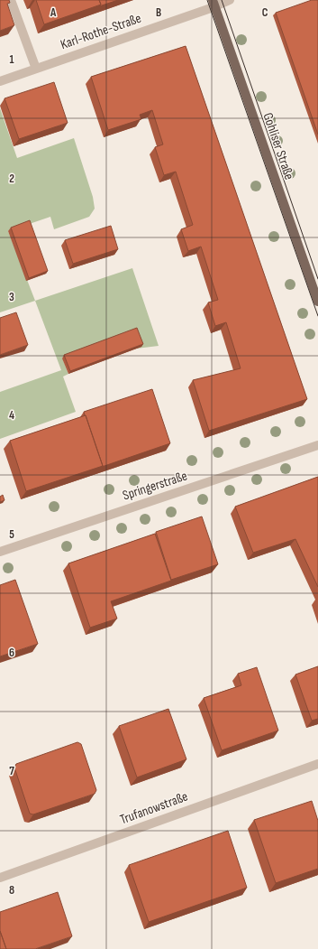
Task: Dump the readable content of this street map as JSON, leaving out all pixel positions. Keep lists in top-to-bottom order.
{
  "streets": {
    "main road": ["Gohliser Straße"],
    "street": ["Karl-Rothe-Straße", "Springerstraße", "Trufanowstraße"]
  },
  "crossings": [
    ["Karl-Rothe-Straße", "Gohliser Straße"]
  ],
  "grid": {
    "columns": ["A", "B", "C"],
    "rows": [
      "1",
      "2",
      "3",
      "4",
      "5",
      "6",
      "7",
      "8"
    ]
  }
}
